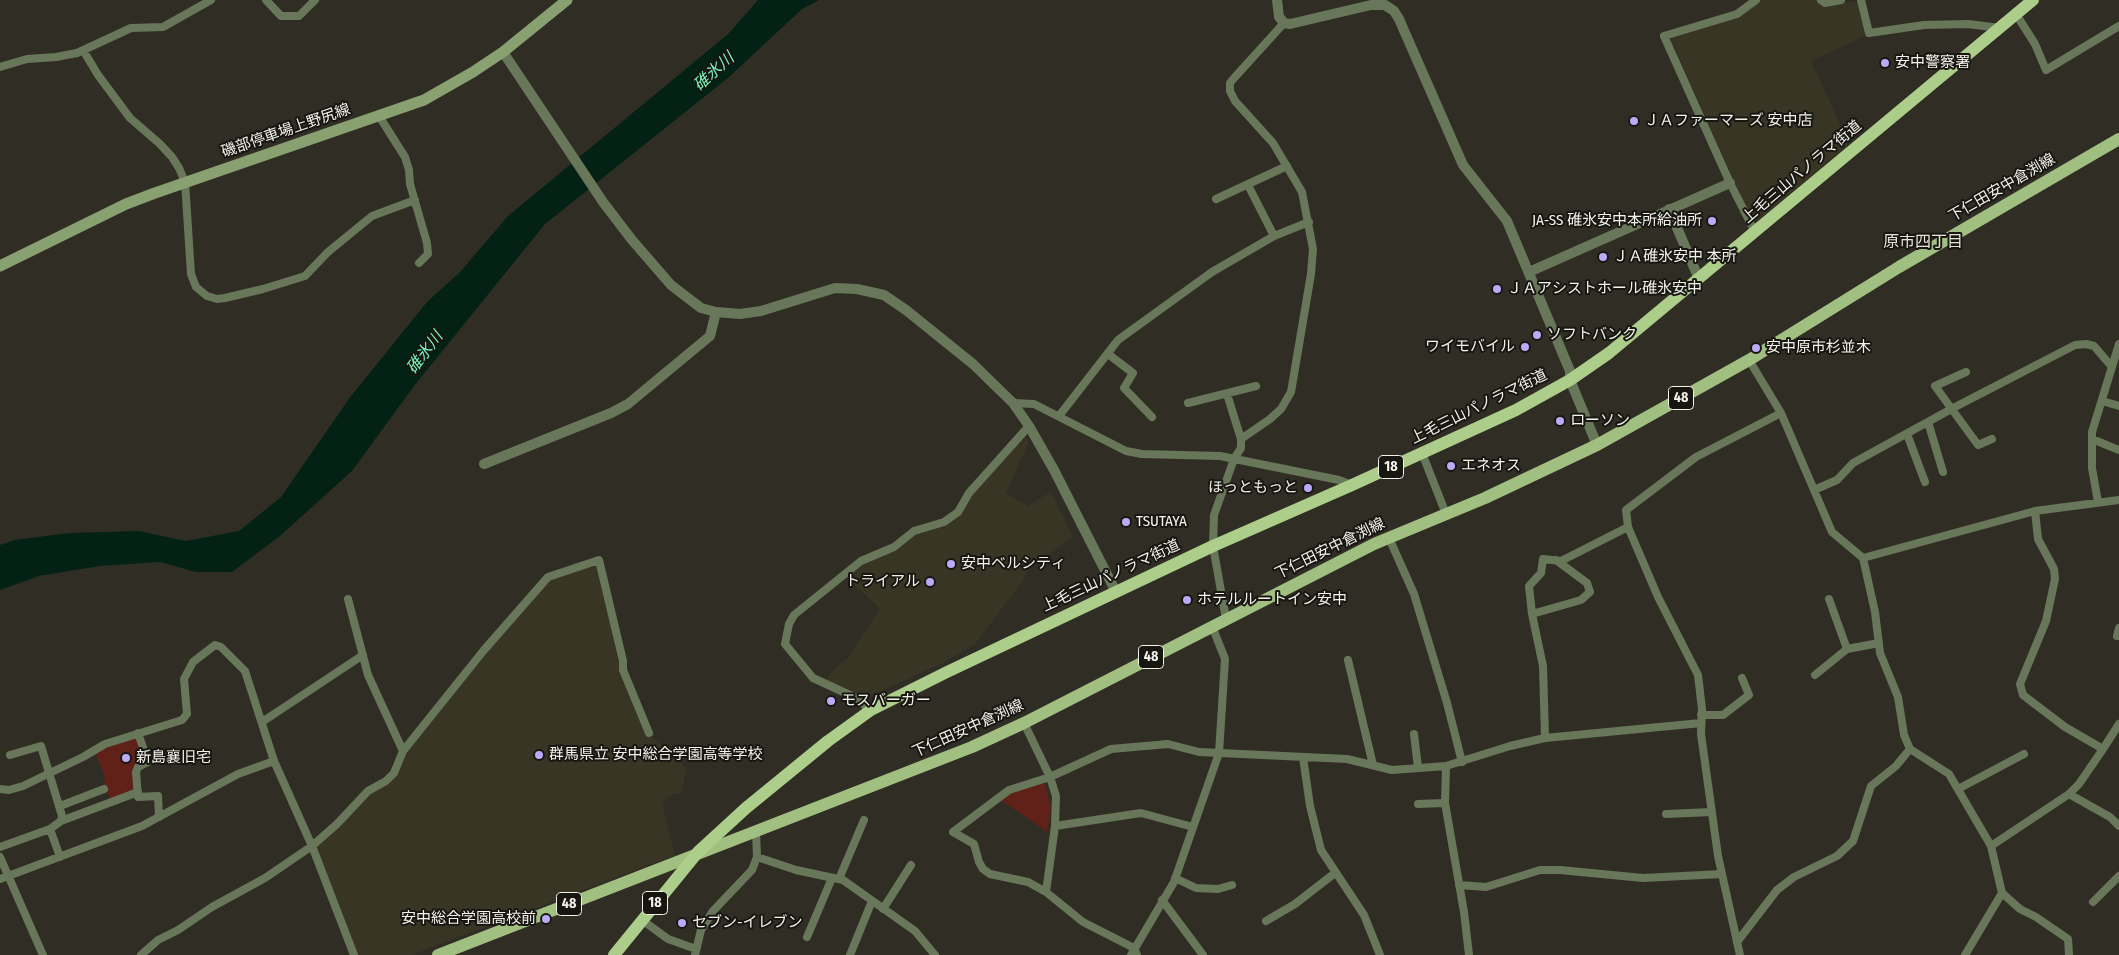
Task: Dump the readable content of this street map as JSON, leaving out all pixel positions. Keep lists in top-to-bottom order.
{
  "streets": {
    "highway": ["上毛三山パノラマ街道", "18"],
    "main road": ["磯部停車場上野尻線", "下仁田安中倉渕線", "48"]
  },
  "crossings": [
    ["上毛三山パノラマ街道", "下仁田安中倉渕線"],
    ["上毛三山パノラマ街道", "18"],
    ["下仁田安中倉渕線", "18"]
  ],
  "districts": ["原市四丁目"],
  "water": ["碓氷川"],
  "places": [
    "安中警察署",
    "ＪＡファーマーズ 安中店",
    "JA-SS 碓氷安中本所給油所",
    "ＪＡ碓氷安中 本所",
    "ＪＡアシストホール碓氷安中",
    "ソフトバンク",
    "ワイモバイル",
    "安中原市杉並木",
    "ローソン",
    "エネオス",
    "ほっともっと",
    "TSUTAYA",
    "安中ベルシティ",
    "トライアル",
    "ホテルルートイン安中",
    "モスバーガー",
    "群馬県立 安中総合学園高等学校",
    "新島襄旧宅",
    "安中総合学園高校前",
    "セブン-イレブン"
  ]
}
